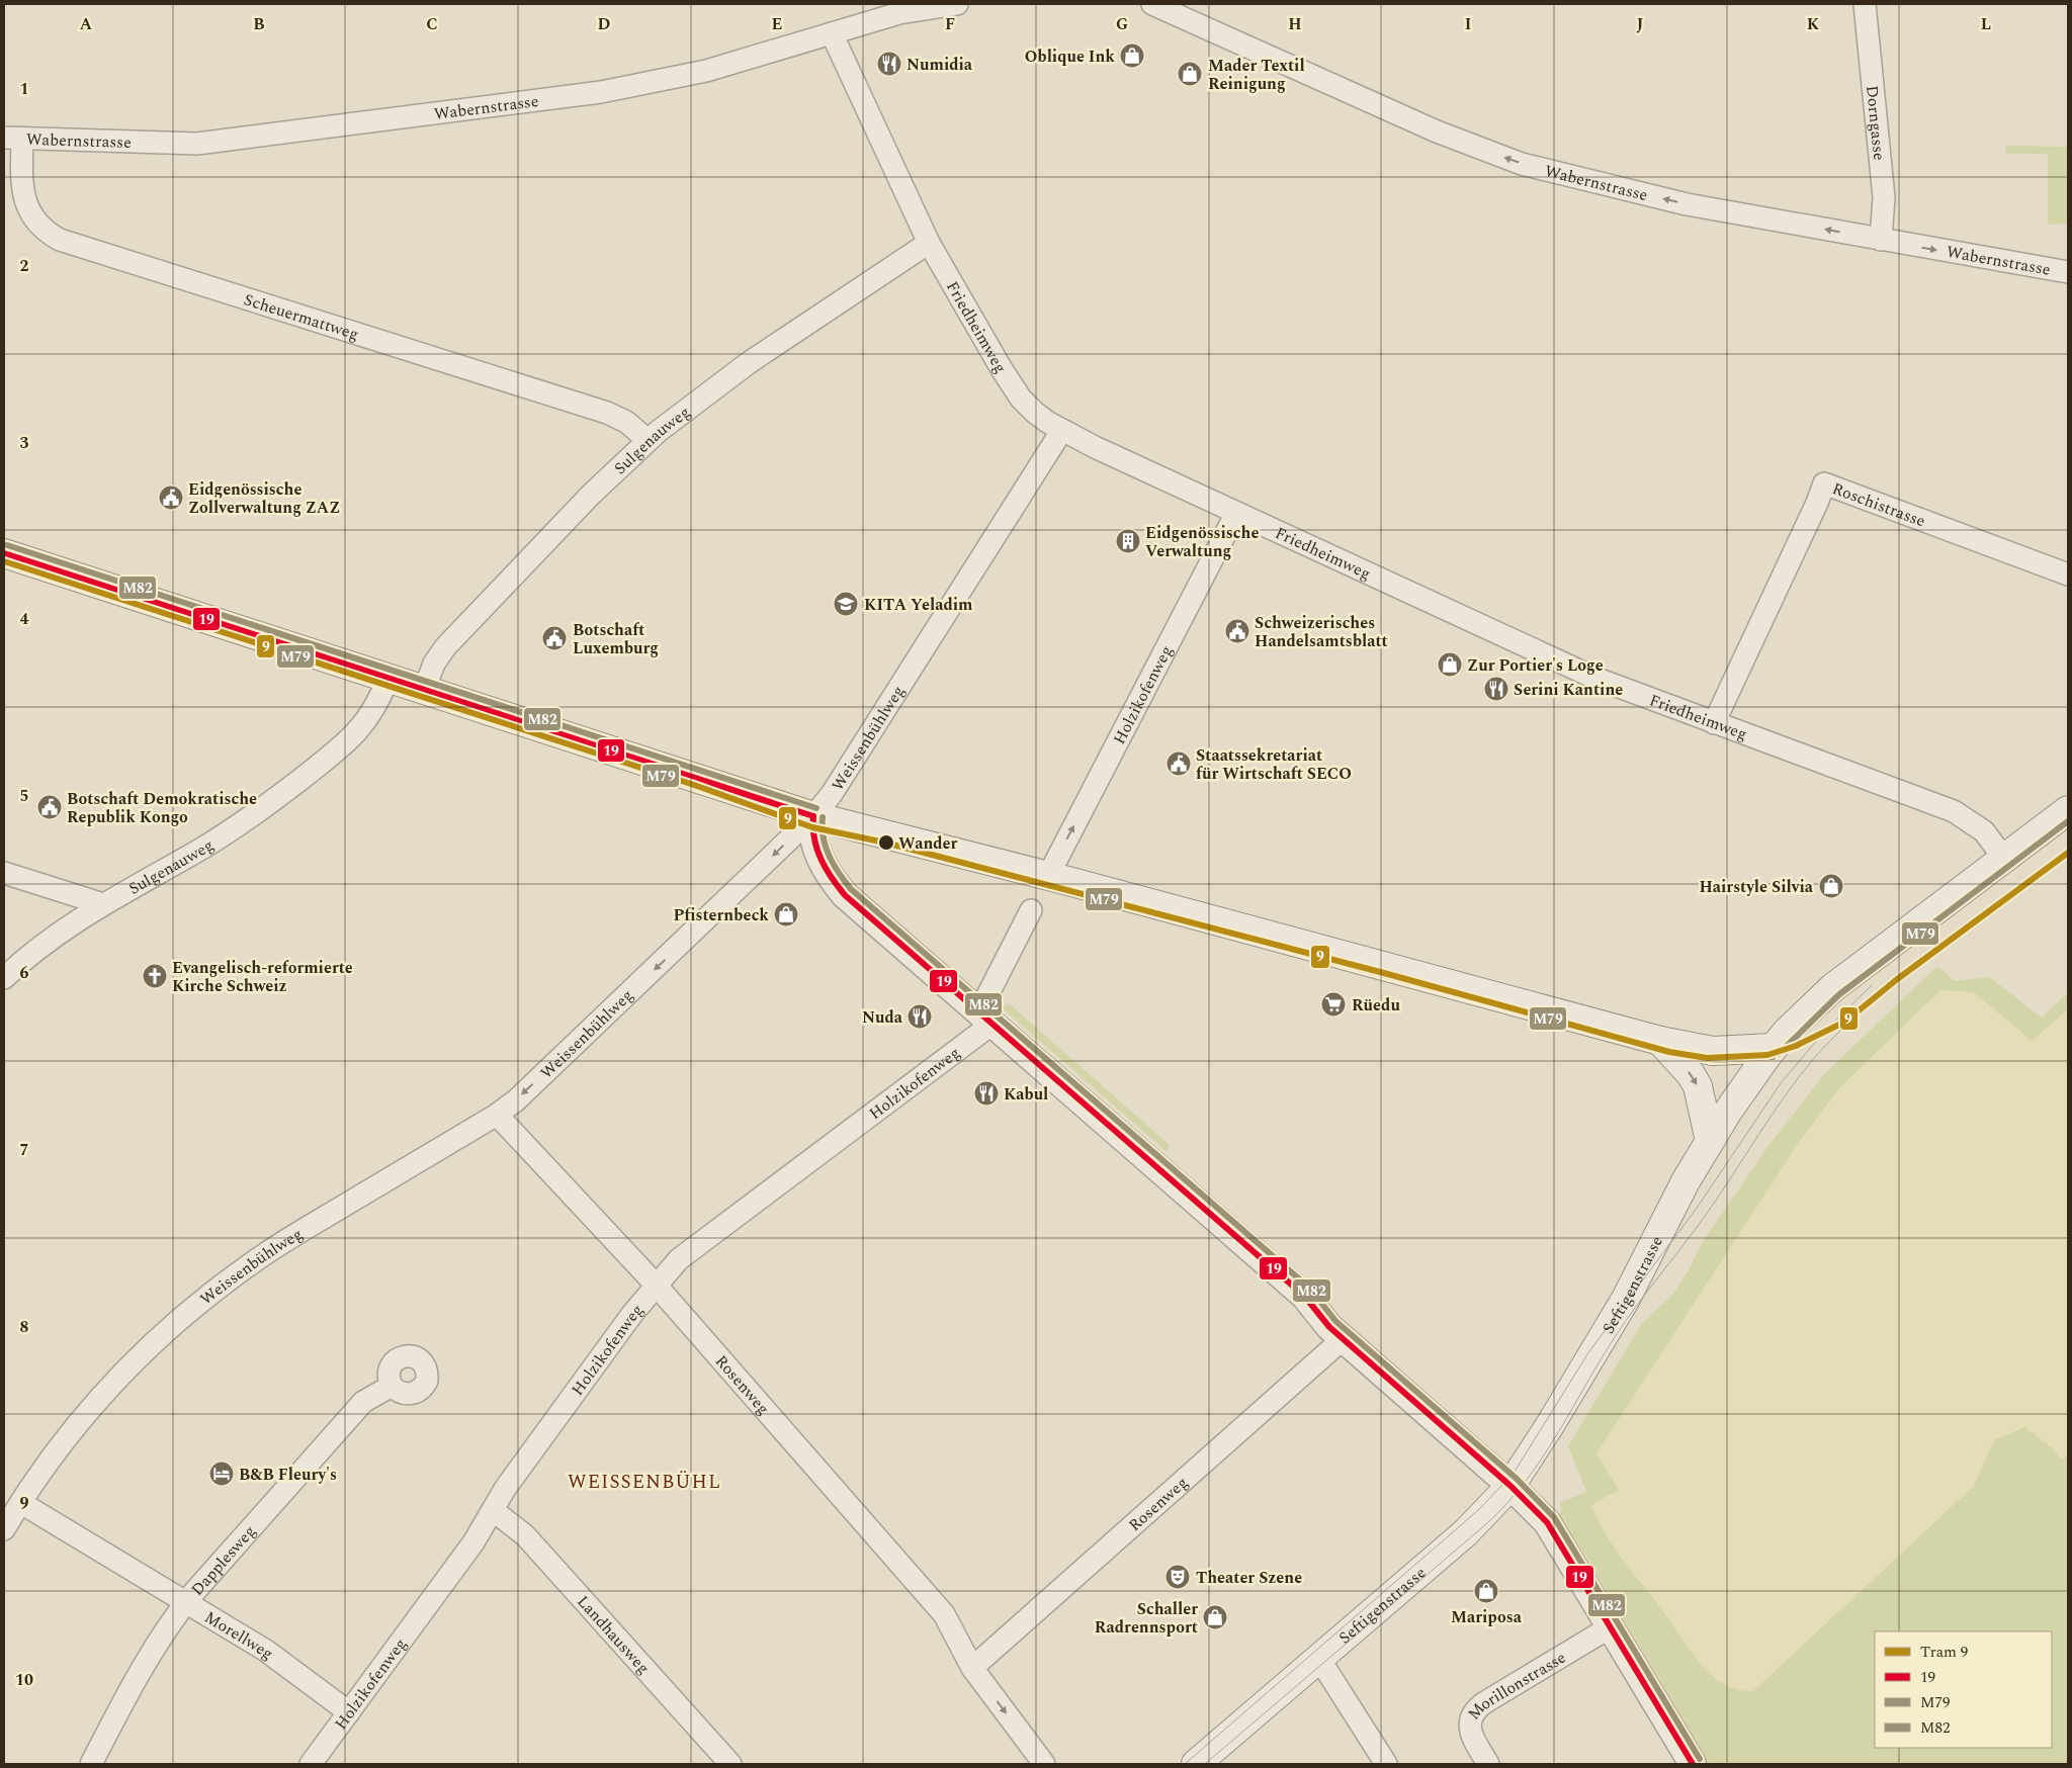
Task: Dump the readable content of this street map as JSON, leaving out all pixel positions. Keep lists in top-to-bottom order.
{
  "streets": {
    "main road": ["Seftigenstrasse"],
    "street": [
      "Wabernstrasse",
      "Dorngasse",
      "Scheuermattweg",
      "Friedheimweg",
      "Sulgenauweg",
      "Roschistrasse",
      "Holzikofenweg",
      "Weissenbühlweg",
      "Rosenweg",
      "Dapplesweg",
      "Landhausweg",
      "Morellweg",
      "Morillonstrasse"
    ]
  },
  "crossings": [
    ["Wabernstrasse", "Dorngasse"],
    ["Wabernstrasse", "Scheuermattweg"],
    ["Wabernstrasse", "Friedheimweg"],
    ["Scheuermattweg", "Sulgenauweg"],
    ["Friedheimweg", "Sulgenauweg"],
    ["Friedheimweg", "Roschistrasse"],
    ["Friedheimweg", "Holzikofenweg"],
    ["Friedheimweg", "Weissenbühlweg"],
    ["Friedheimweg", "Seftigenstrasse"],
    ["Holzikofenweg", "Rosenweg"],
    ["Holzikofenweg", "Landhausweg"],
    ["Holzikofenweg", "Morellweg"],
    ["Weissenbühlweg", "Rosenweg"],
    ["Weissenbühlweg", "Morellweg"],
    ["Dapplesweg", "Morellweg"]
  ],
  "districts": ["WEISSENBÜHL"],
  "places": {
    "shop": [
      "Oblique Ink",
      "Mader Textil Reinigung",
      "Zur Portier's Loge",
      "Hairstyle Silvia",
      "Pfisternbeck",
      "Mariposa",
      "Schaller Radrennsport"
    ],
    "restaurant": [
      "Numidia",
      "Serini Kantine",
      "Nuda",
      "Kabul"
    ],
    "public building": [
      "Eidgenössische Zollverwaltung ZAZ",
      "Schweizerisches Handelsamtsblatt",
      "Botschaft Luxemburg",
      "Staatssekretariat für Wirtschaft SECO",
      "Botschaft Demokratische Republik Kongo"
    ],
    "building": ["Eidgenössische Verwaltung"],
    "school or university": ["KITA Yeladim"],
    "other": ["Wander"],
    "church": ["Evangelisch-reformierte Kirche Schweiz"],
    "supermarket": ["Rüedu"],
    "hotel": ["B&B Fleury's"],
    "theatre": ["Theater Szene"]
  },
  "lines": [
    "transit line M82",
    "transit line 19",
    "tram line 9",
    "transit line M79"
  ],
  "legend": [
    "Tram 9",
    "19",
    "M79",
    "M82"
  ],
  "grid": {
    "columns": [
      "A",
      "B",
      "C",
      "D",
      "E",
      "F",
      "G",
      "H",
      "I",
      "J",
      "K",
      "L"
    ],
    "rows": [
      "1",
      "2",
      "3",
      "4",
      "5",
      "6",
      "7",
      "8",
      "9",
      "10"
    ]
  }
}
